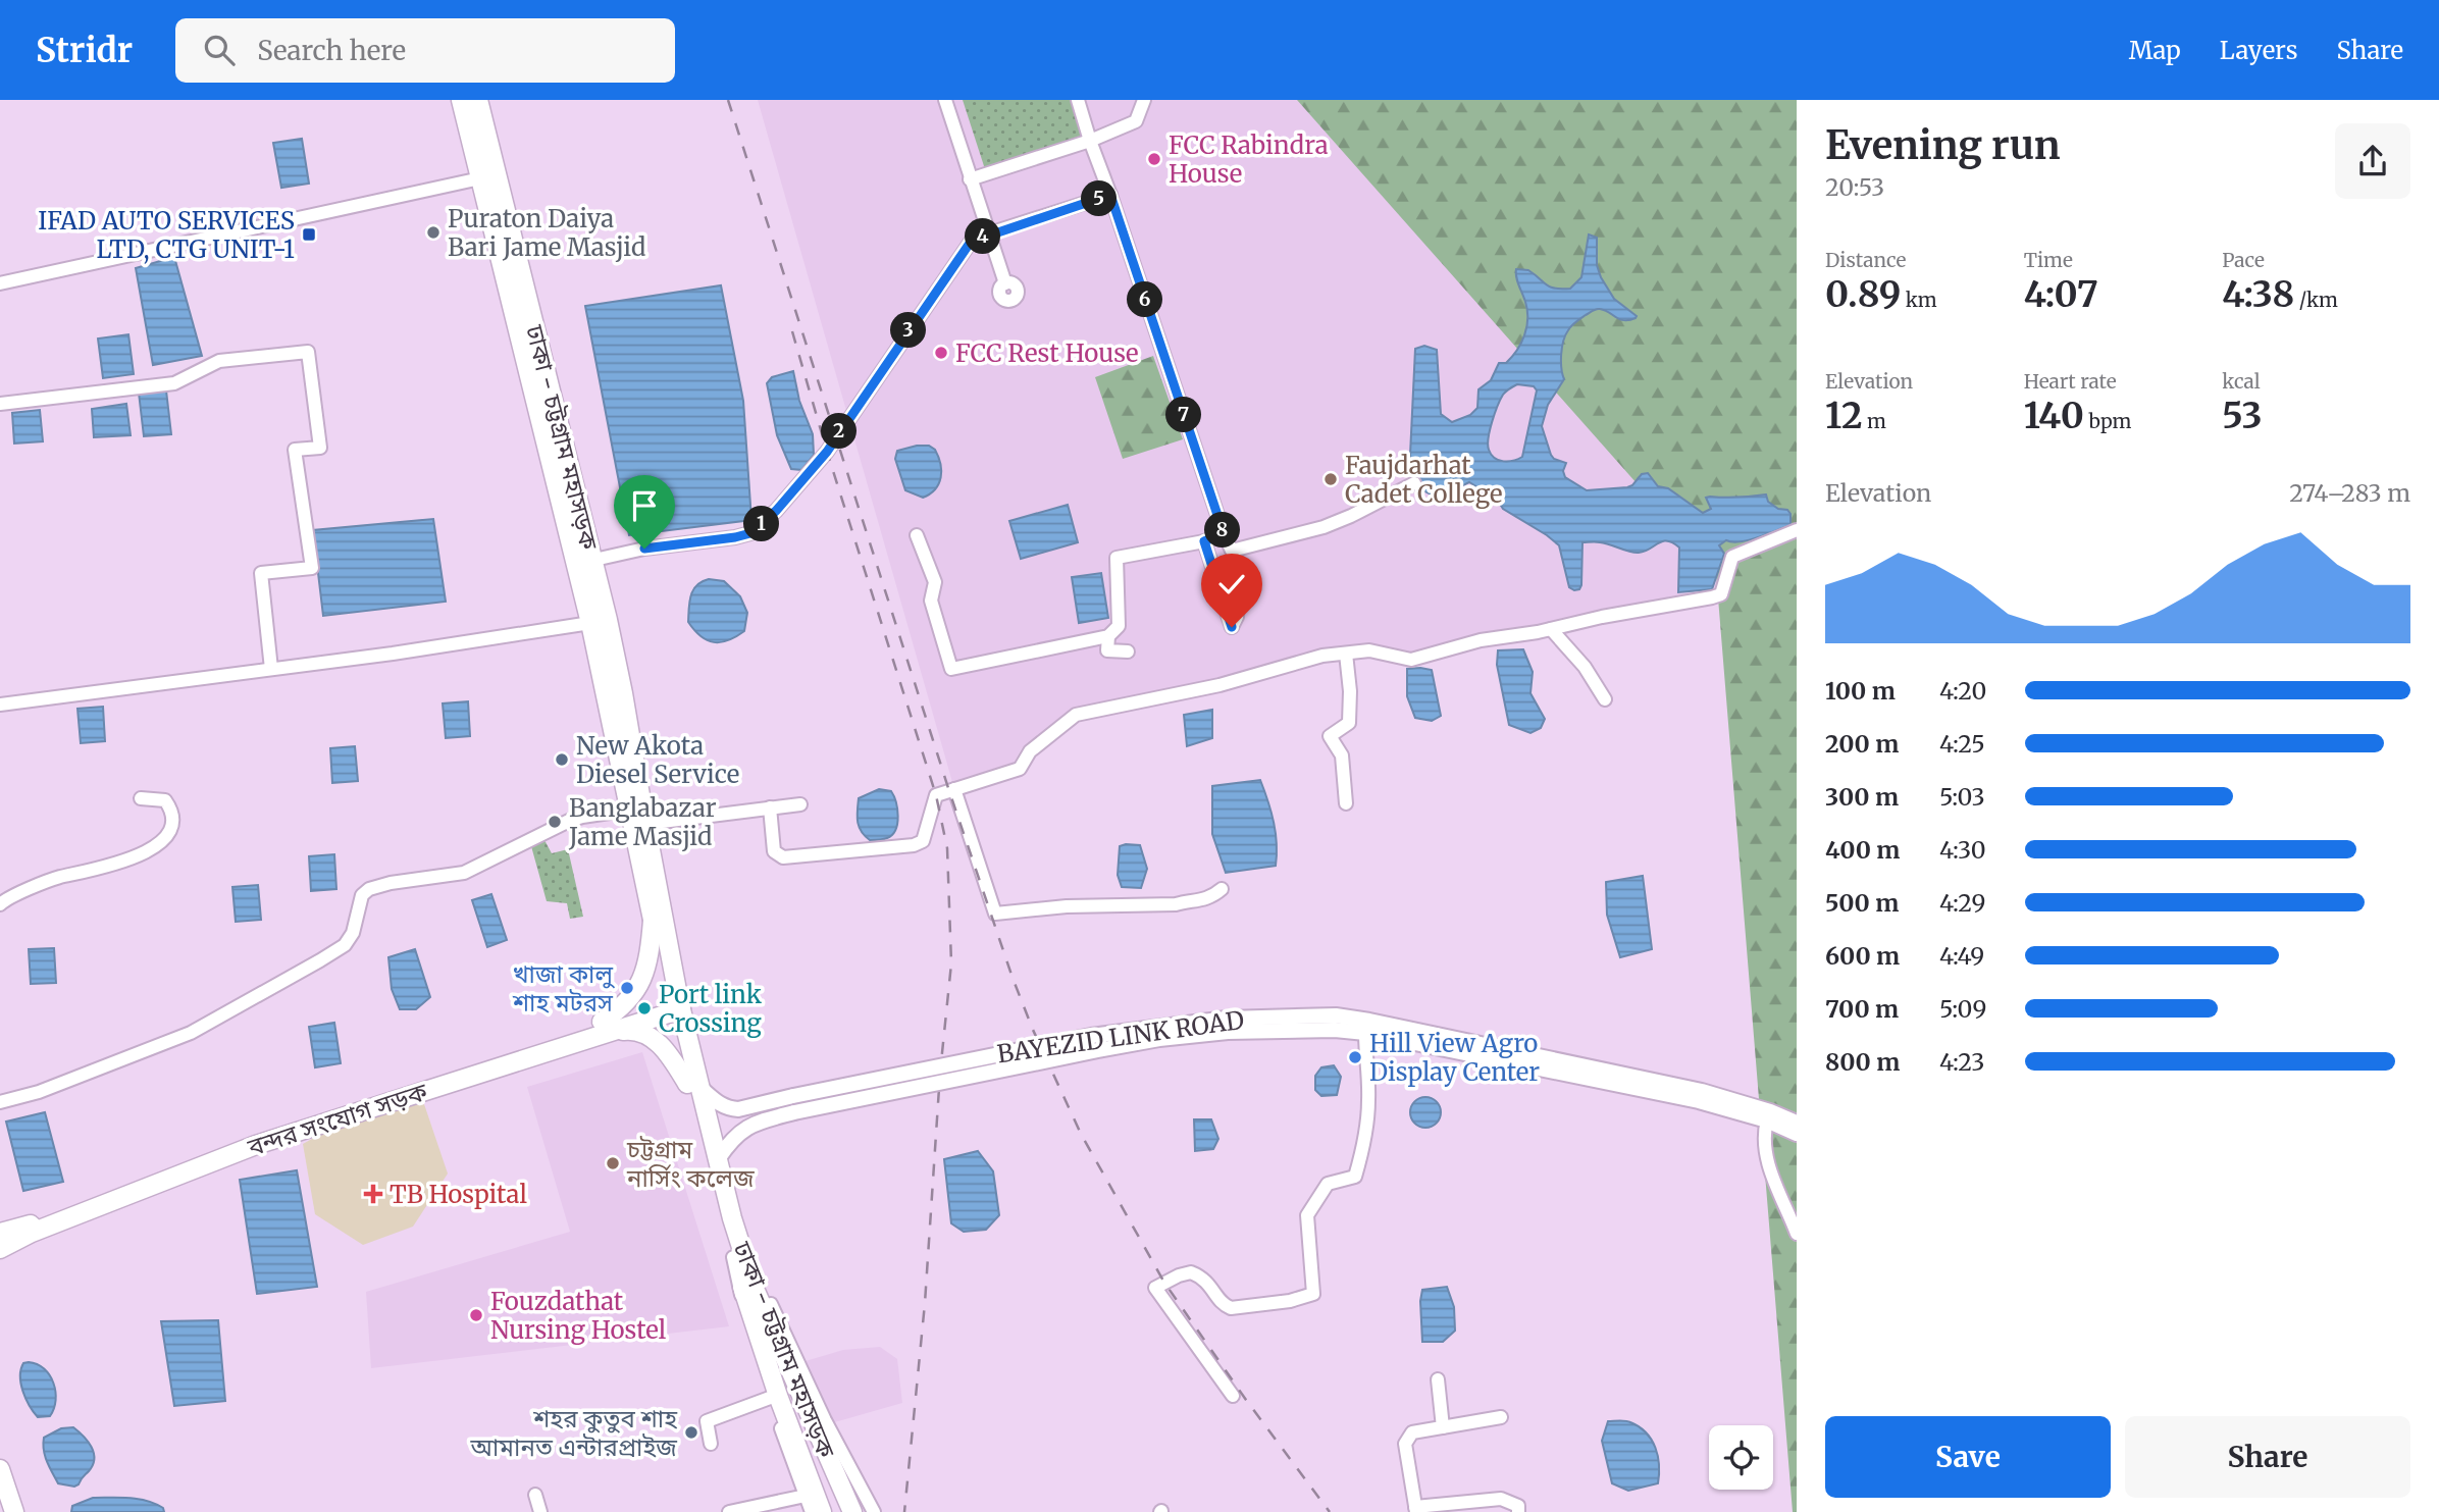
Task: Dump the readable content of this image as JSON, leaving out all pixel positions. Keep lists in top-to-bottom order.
{
  "streets": {
    "highway": ["ঢাকা - চট্টগ্রাম মহাসড়ক", "বন্দর সংযোগ সড়ক"],
    "main road": ["BAYEZID LINK ROAD"]
  },
  "crossings": [
    ["ঢাকা - চট্টগ্রাম মহাসড়ক", "BAYEZID LINK ROAD"],
    ["ঢাকা - চট্টগ্রাম মহাসড়ক", "বন্দর সংযোগ সড়ক"]
  ],
  "places": {
    "other": [
      "FCC Rabindra House",
      "Puraton Daiya Bari Jame Masjid",
      "FCC Rest House",
      "Faujdarhat Cadet College",
      "New Akota Diesel Service",
      "Banglabazar Jame Masjid",
      "খাজা কালু শাহ মটরস",
      "Port link Crossing",
      "Hill View Agro Display Center",
      "চট্টগ্রাম নার্সিং কলেজ",
      "Fouzdathat Nursing Hostel",
      "শহর কুতুব শাহ আমানত এন্টারপ্রাইজ"
    ],
    "transit": ["IFAD AUTO SERVICES LTD, CTG UNIT-1"],
    "health": ["TB Hospital"]
  },
  "page": {
    "header": "Stridr",
    "search": "Search here",
    "nav": ["Map", "Layers", "Share"],
    "heading": ["Evening run", "20:53"],
    "pins": [
      "5",
      "4",
      "6",
      "3",
      "7",
      "2",
      "1",
      "8"
    ],
    "stats": [
      ["Distance", "0.89 km"],
      ["Time", "4:07"],
      ["Pace", "4:38 /km"],
      ["Elevation", "12 m"],
      ["Heart rate", "140 bpm"],
      ["kcal", "53"]
    ],
    "chart": ["Elevation", "274–283 m"],
    "list": [
      {
        "name": "100 m",
        "note": "4:20"
      },
      {
        "name": "200 m",
        "note": "4:25"
      },
      {
        "name": "300 m",
        "note": "5:03"
      },
      {
        "name": "400 m",
        "note": "4:30"
      },
      {
        "name": "500 m",
        "note": "4:29"
      },
      {
        "name": "600 m",
        "note": "4:49"
      },
      {
        "name": "700 m",
        "note": "5:09"
      },
      {
        "name": "800 m",
        "note": "4:23"
      }
    ],
    "buttons": ["Save", "Share"]
  }
}
